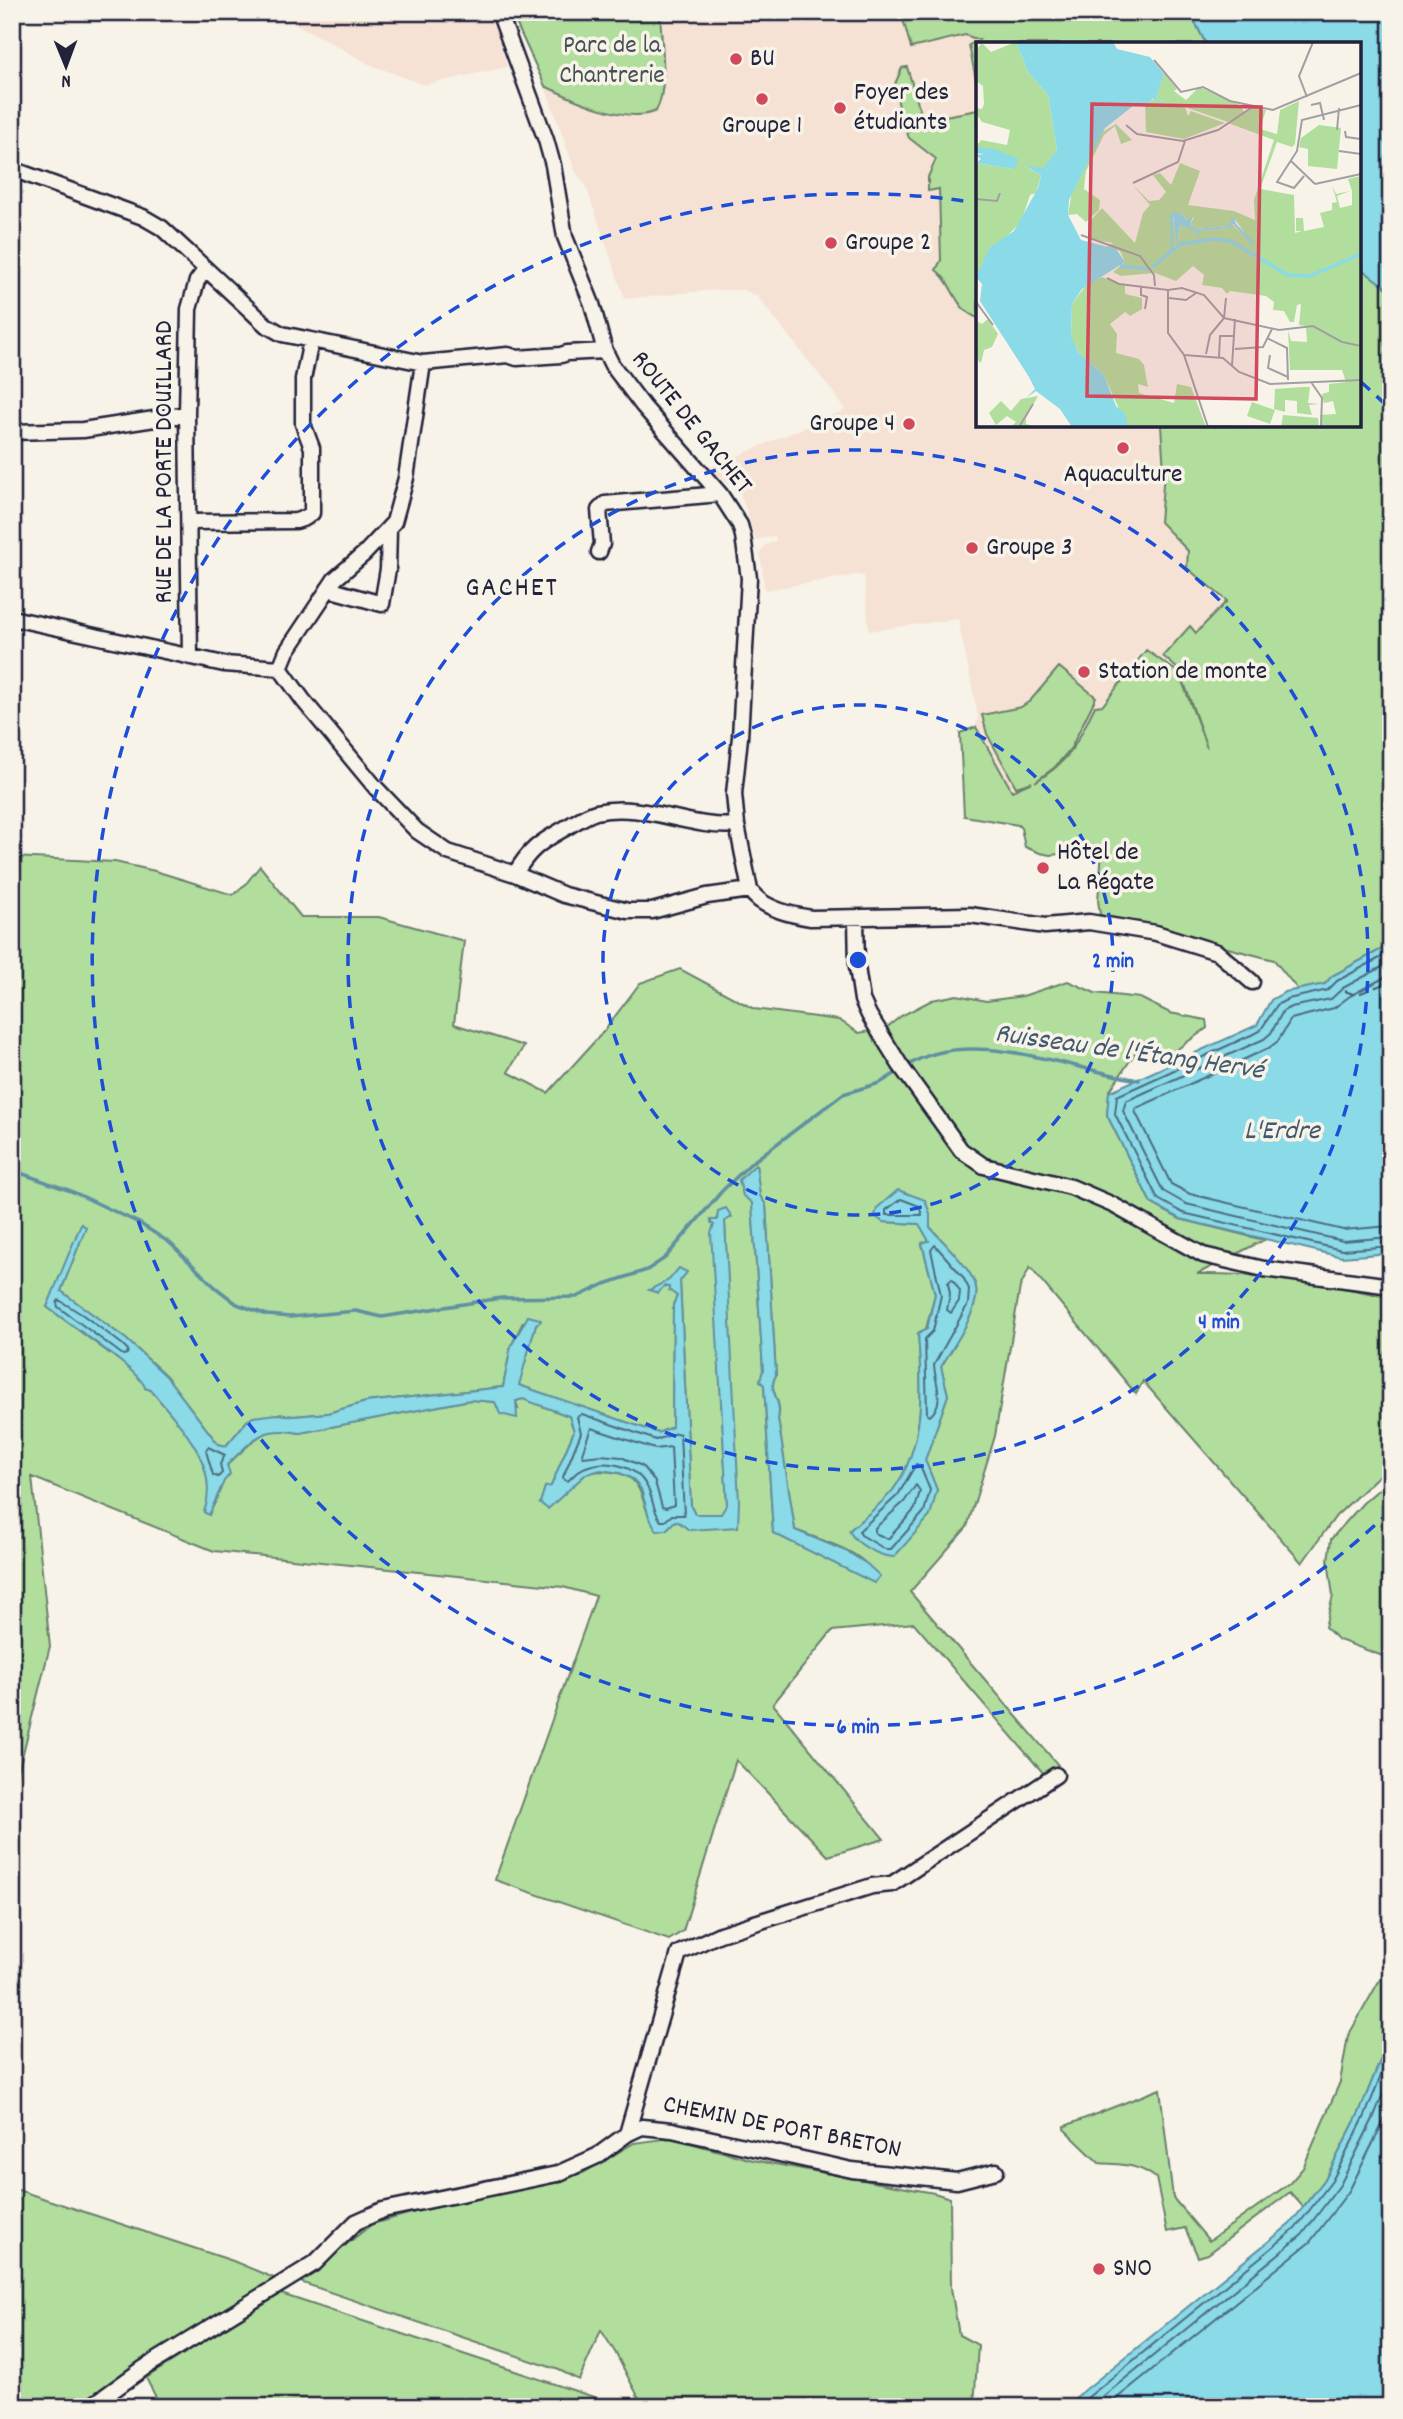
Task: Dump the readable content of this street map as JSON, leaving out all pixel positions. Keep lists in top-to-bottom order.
{
  "streets": {
    "street": ["ROUTE DE GACHET", "RUE DE LA PORTE DOUILLARD", "CHEMIN DE PORT BRETON"]
  },
  "districts": ["GACHET"],
  "water": ["Ruisseau de l'Étang Hervé", "L'Erdre"],
  "parks": ["Parc de la Chantrerie"],
  "places": [
    "BU",
    "Groupe 1",
    "Foyer des étudiants",
    "Groupe 2",
    "Groupe 4",
    "Aquaculture",
    "Groupe 3",
    "Station de monte",
    "Hôtel de La Régate",
    "SNO"
  ],
  "north": "bottom",
  "rings": ["2 min", "4 min", "6 min"]
}
